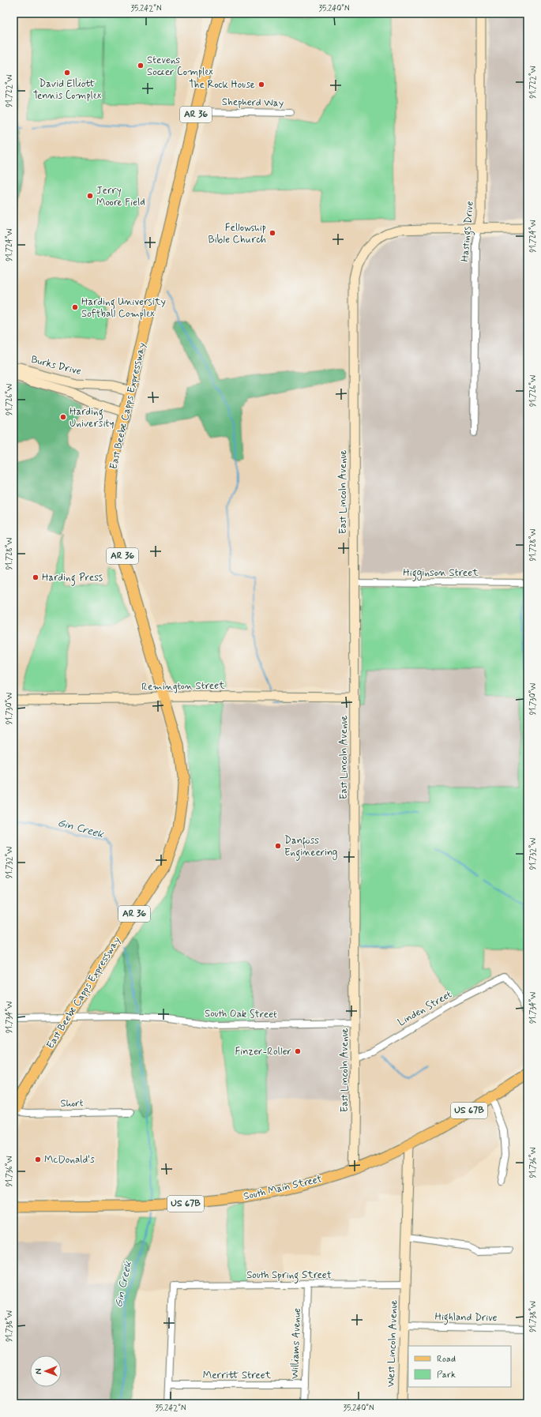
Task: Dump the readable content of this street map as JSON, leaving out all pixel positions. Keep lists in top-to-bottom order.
{
  "streets": {
    "main road": [
      "AR 36",
      "East Beebe Capps Expressway",
      "US 67B",
      "South Main Street"
    ],
    "street": [
      "Shepherd Way",
      "Hastings Drive",
      "Burks Drive",
      "East Lincoln Avenue",
      "Higginson Street",
      "Remington Street",
      "Linden Street",
      "South Oak Street",
      "Short",
      "South Spring Street",
      "Highland Drive",
      "Williams Avenue",
      "West Lincoln Avenue",
      "Merritt Street"
    ]
  },
  "crossings": [
    ["Shepherd Way", "East Beebe Capps Expressway"],
    ["Hastings Drive", "East Lincoln Avenue"],
    ["Burks Drive", "East Beebe Capps Expressway"],
    ["East Beebe Capps Expressway", "Remington Street"],
    ["East Beebe Capps Expressway", "South Oak Street"],
    ["East Beebe Capps Expressway", "Short"],
    ["East Lincoln Avenue", "Higginson Street"],
    ["East Lincoln Avenue", "Remington Street"],
    ["East Lincoln Avenue", "Linden Street"],
    ["East Lincoln Avenue", "South Oak Street"],
    ["East Lincoln Avenue", "South Main Street"],
    ["South Spring Street", "Williams Avenue"],
    ["South Spring Street", "West Lincoln Avenue"],
    ["South Spring Street", "Merritt Street"],
    ["Highland Drive", "West Lincoln Avenue"],
    ["Williams Avenue", "Merritt Street"]
  ],
  "water": ["Gin Creek"],
  "places": [
    "Stevens Soccer Complex",
    "David Elliott Tennis Complex",
    "The Rock House",
    "Jerry Moore Field",
    "Fellowship Bible Church",
    "Harding University Softball Complex",
    "Harding University",
    "Harding Press",
    "Danfoss Engineering",
    "Finzer-Roller",
    "McDonald's"
  ],
  "legend": ["Road", "Park"],
  "north": "left",
  "coordinates": [
    "35.242°N",
    "35.240°N",
    "91.722°W",
    "91.724°W",
    "91.726°W",
    "91.728°W",
    "91.730°W",
    "91.732°W",
    "91.734°W",
    "91.736°W",
    "91.738°W"
  ]
}
